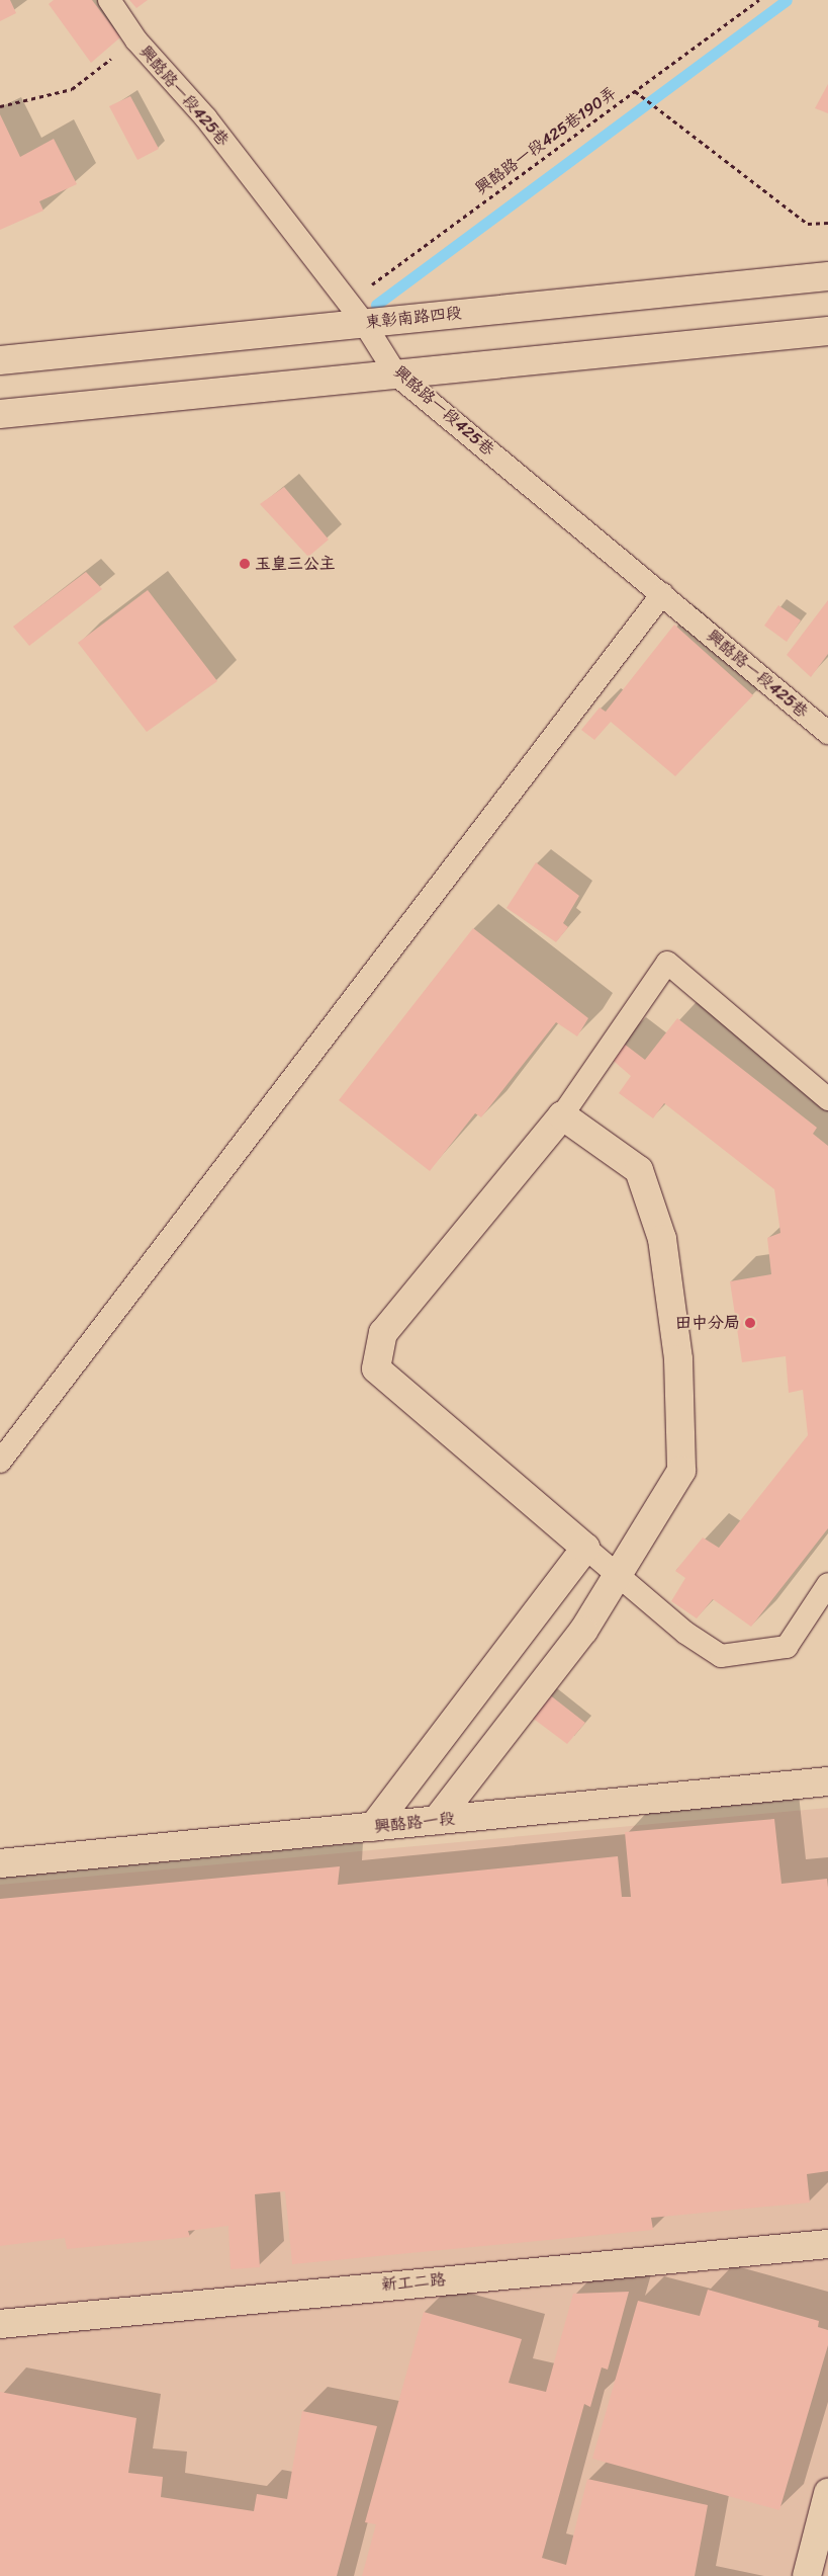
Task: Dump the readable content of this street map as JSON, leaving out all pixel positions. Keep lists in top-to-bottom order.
{
  "streets": {
    "street": ["東彰南路四段", "興酪路一段", "新工二路"],
    "lane": ["興酪路一段425巷"],
    "path": ["興酪路一段425巷190弄"]
  },
  "crossings": [
    ["興酪路一段425巷", "興酪路一段425巷190弄"],
    ["興酪路一段425巷", "東彰南路四段"],
    ["興酪路一段425巷190弄", "東彰南路四段"]
  ],
  "places": ["玉皇三公主", "田中分局"]
}
